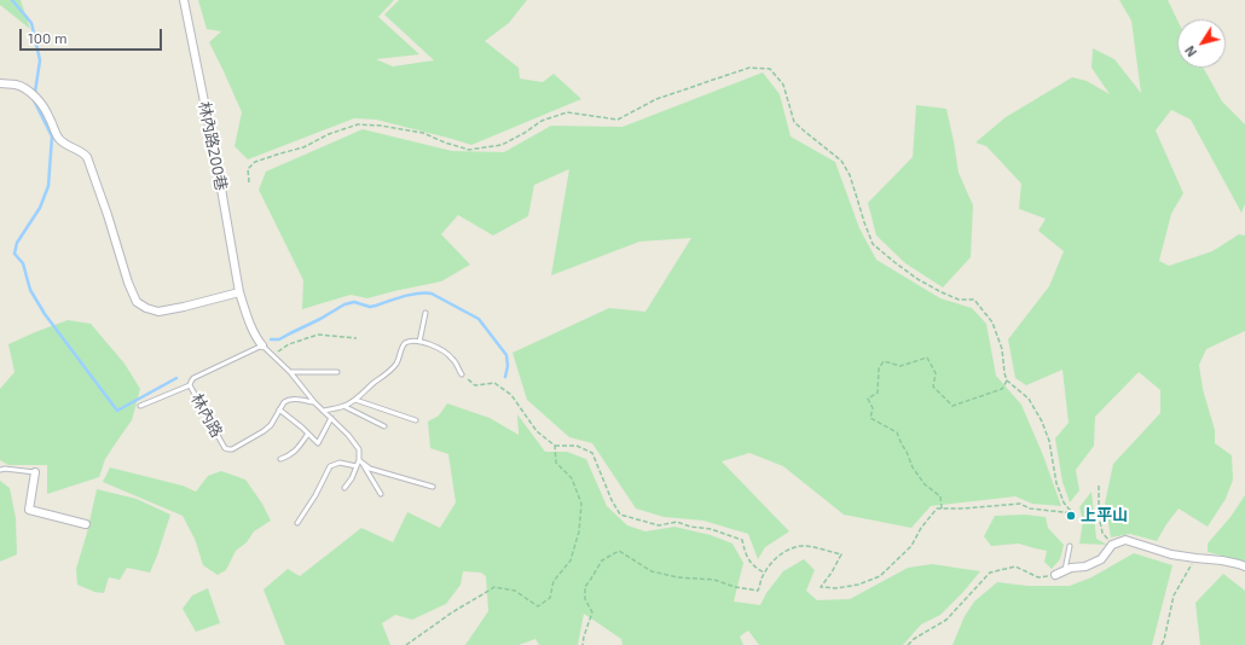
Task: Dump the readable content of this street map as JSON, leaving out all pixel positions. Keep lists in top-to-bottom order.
{
  "streets": {
    "street": ["林內路200巷", "林內路"]
  },
  "crossings": [
    ["林內路200巷", "林內路"]
  ],
  "places": ["上平山"],
  "scale_bar": "100 m",
  "north": "bottom left"
}
